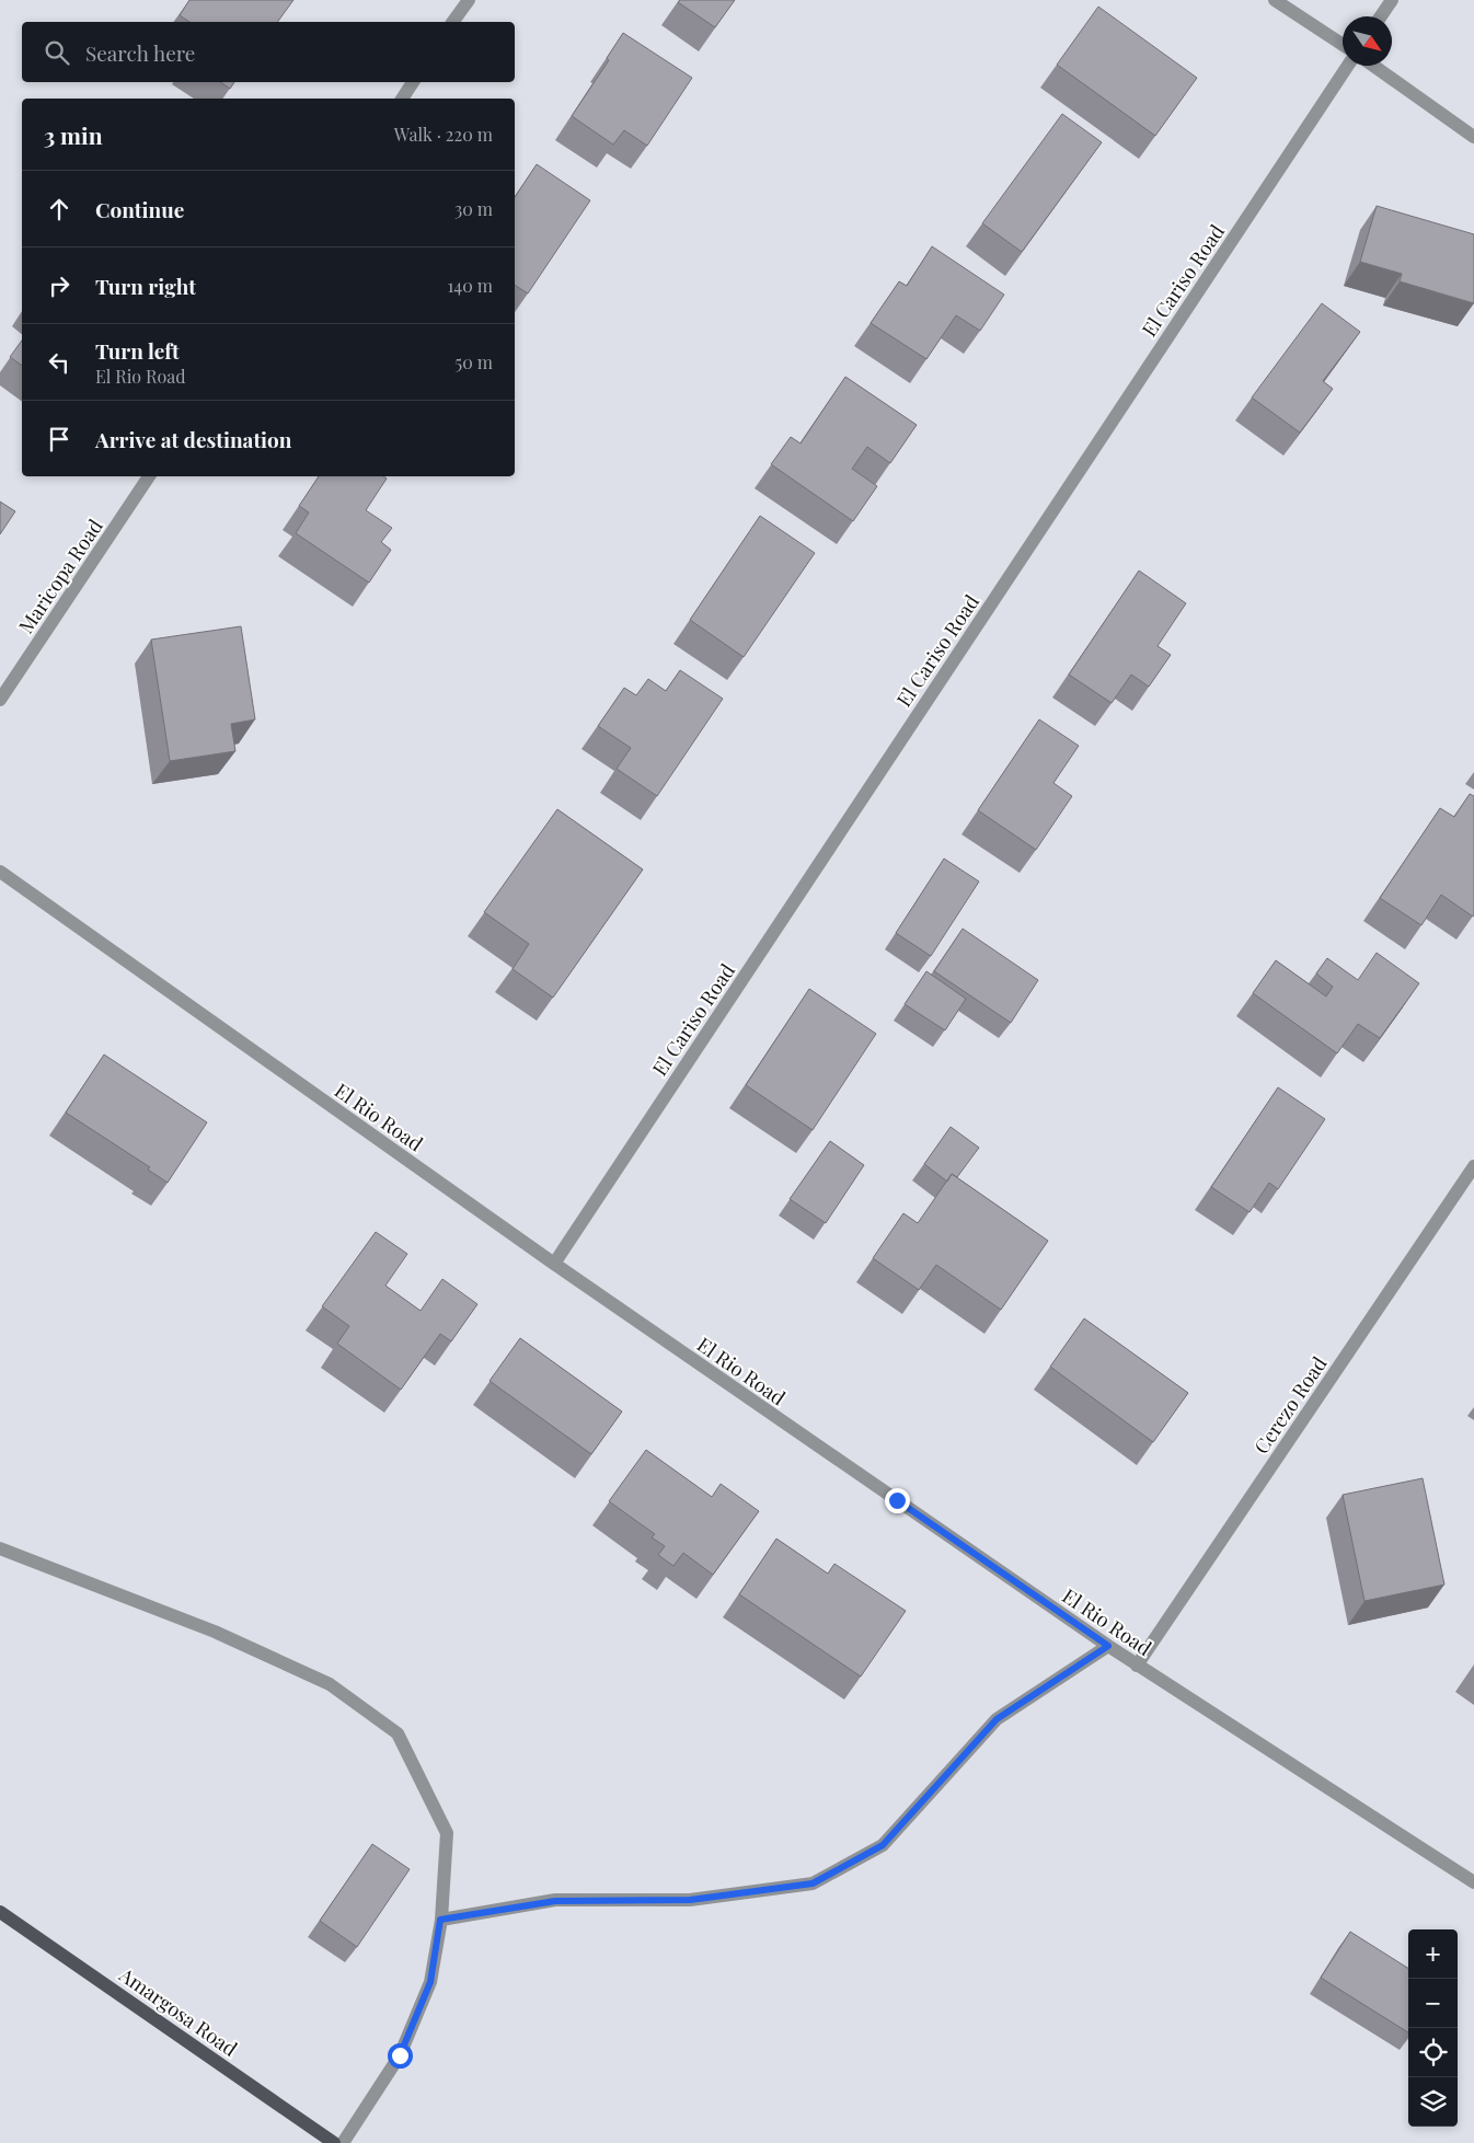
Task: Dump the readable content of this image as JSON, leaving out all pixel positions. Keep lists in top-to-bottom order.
{
  "streets": {
    "main road": ["Amargosa Road"],
    "street": [
      "El Cariso Road",
      "Maricopa Road",
      "El Rio Road",
      "Cerezo Road"
    ]
  },
  "crossings": [
    ["El Cariso Road", "El Rio Road"],
    ["El Rio Road", "Cerezo Road"]
  ],
  "north": "bottom right",
  "page": {
    "search": "Search here",
    "heading": ["3 min", "Walk · 220 m"],
    "list": [
      ["Continue", "30 m"],
      ["Turn right", "140 m"],
      ["Turn left", "El Rio Road", "50 m"],
      "Arrive at destination"
    ],
    "map_buttons": ["+", "−"]
  }
}
